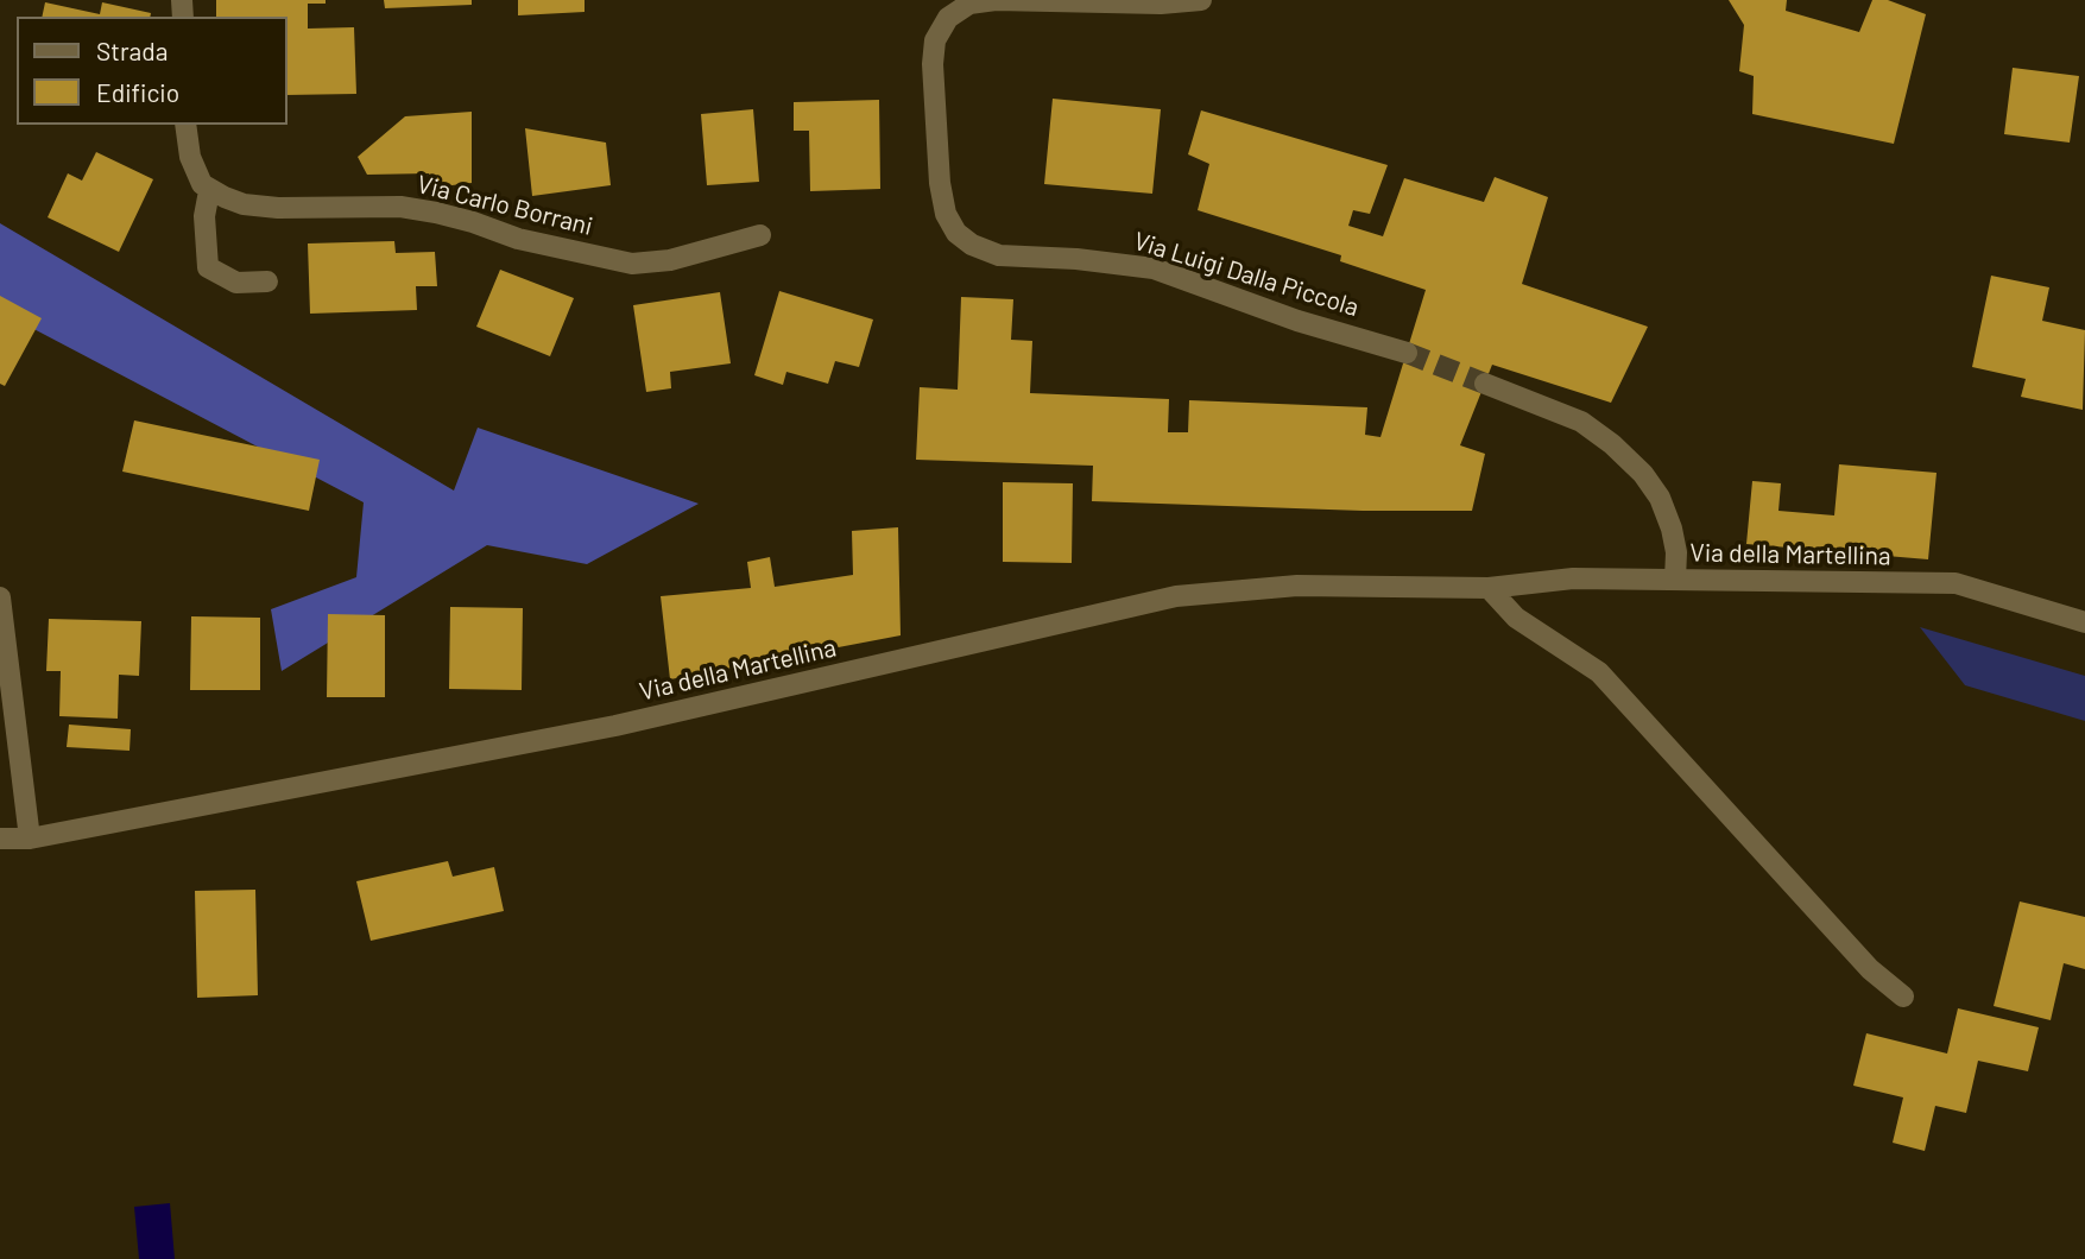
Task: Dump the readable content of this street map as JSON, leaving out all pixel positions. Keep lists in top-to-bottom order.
{
  "streets": {
    "street": ["Via Carlo Borrani", "Via Luigi Dalla Piccola", "Via della Martellina"]
  },
  "legend": ["Strada", "Edificio"]
}
